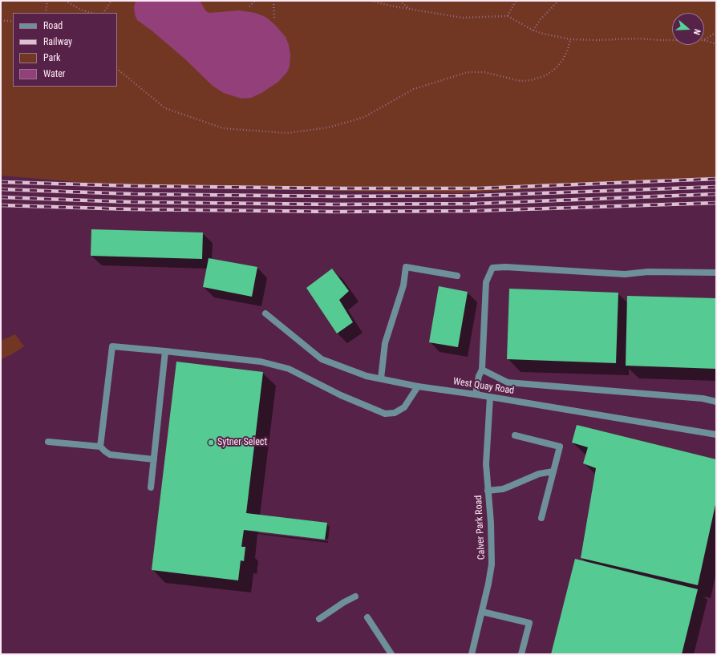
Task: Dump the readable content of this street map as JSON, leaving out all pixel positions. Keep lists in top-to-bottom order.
{
  "streets": {
    "street": ["West Quay Road", "Calver Park Road"]
  },
  "crossings": [
    ["West Quay Road", "Calver Park Road"]
  ],
  "places": ["Sytner Select"],
  "legend": [
    "Road",
    "Railway",
    "Park",
    "Water"
  ],
  "north": "right"
}
